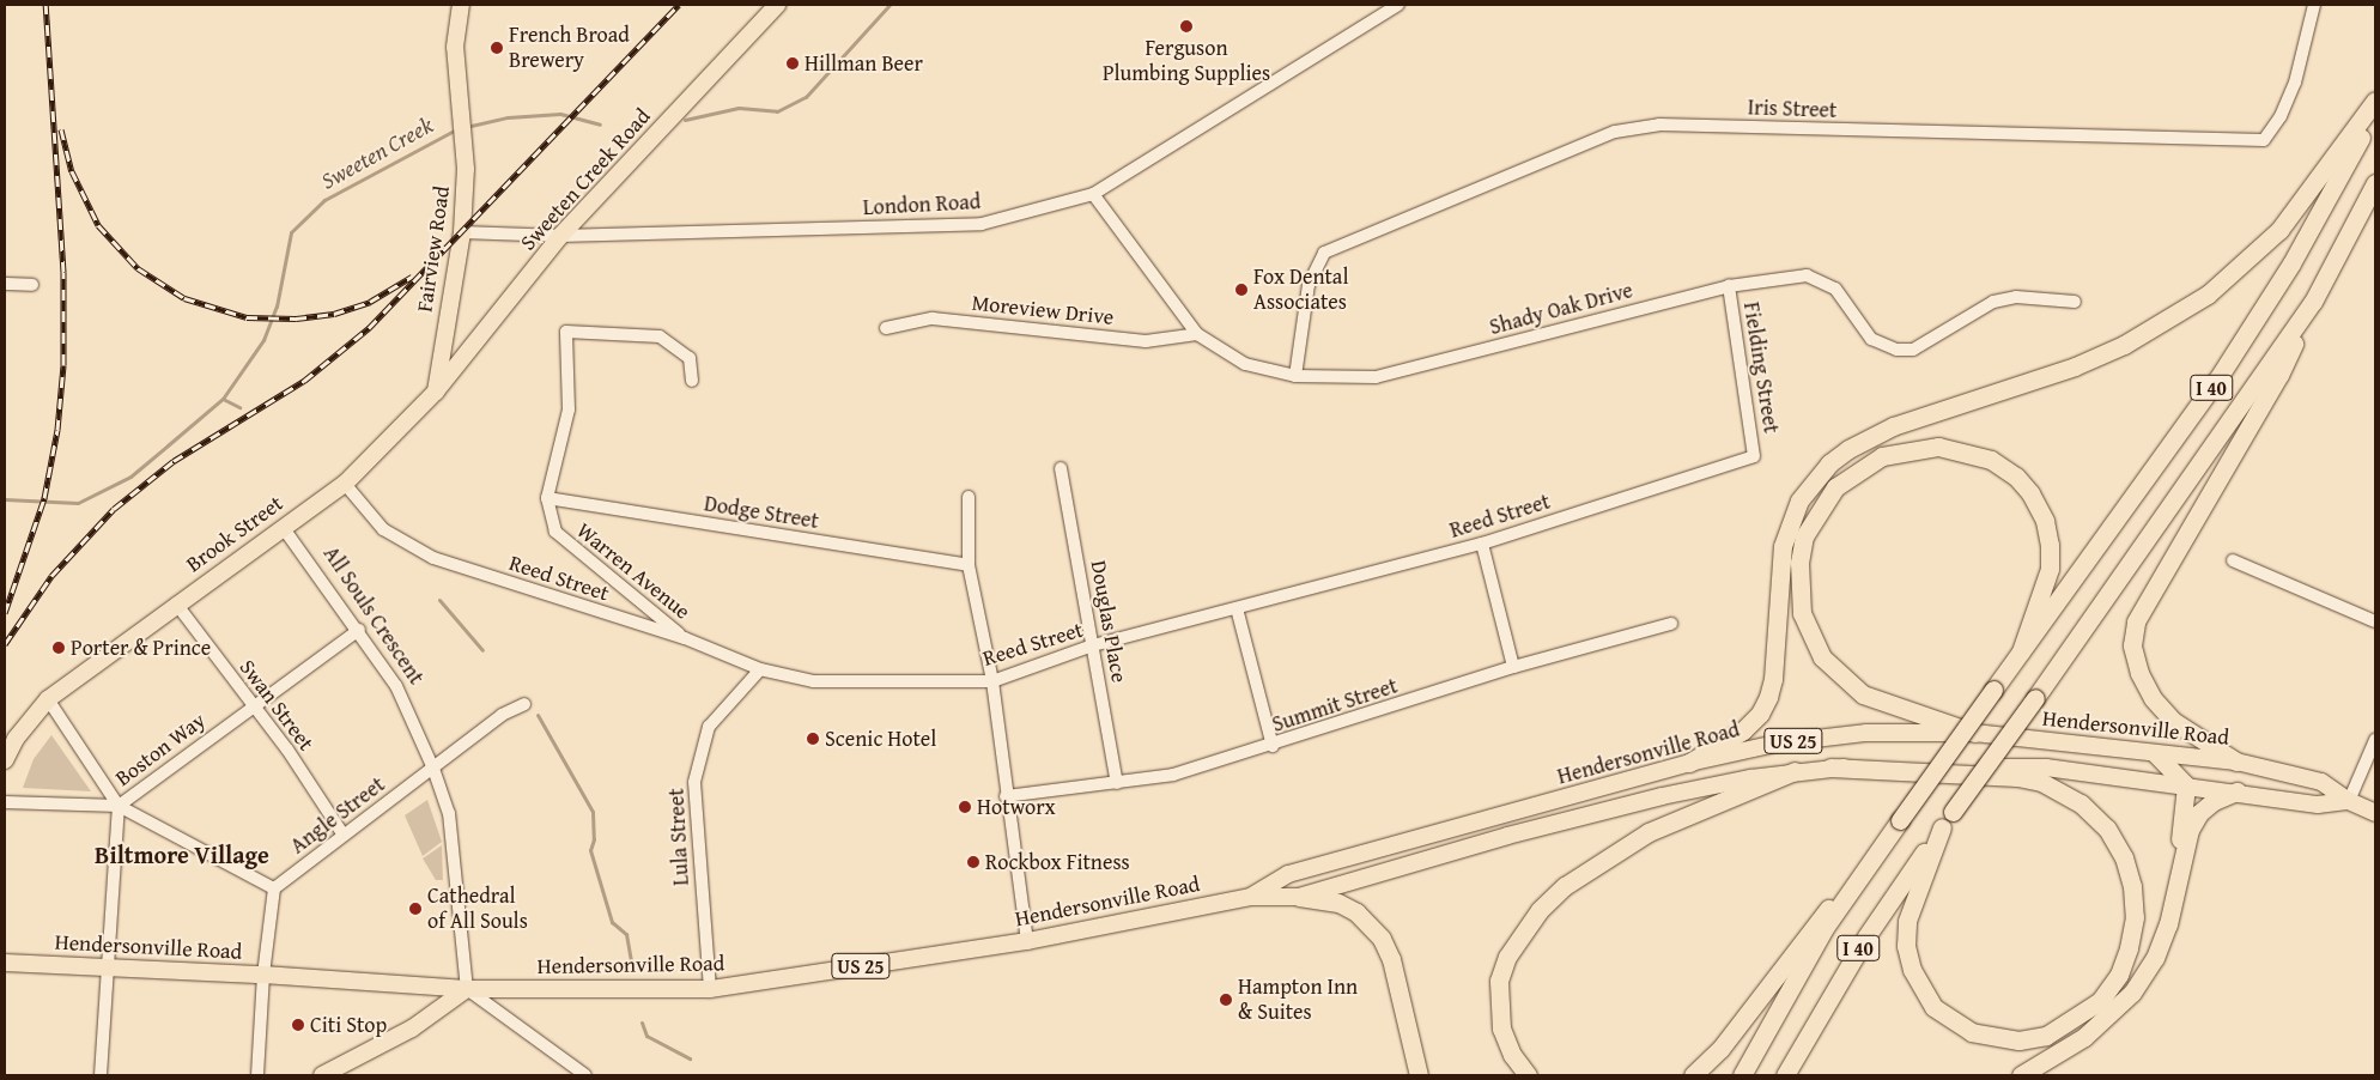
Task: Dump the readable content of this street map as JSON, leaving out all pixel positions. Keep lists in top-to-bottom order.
{
  "streets": {
    "highway": ["I 40"],
    "main road": [
      "Sweeten Creek Road",
      "Fairview Road",
      "Brook Street",
      "Hendersonville Road",
      "US 25"
    ],
    "street": [
      "Iris Street",
      "London Road",
      "Shady Oak Drive",
      "Moreview Drive",
      "Fielding Street",
      "Dodge Street",
      "Reed Street",
      "Warren Avenue",
      "All Souls Crescent",
      "Douglas Place",
      "Swan Street",
      "Summit Street",
      "Boston Way",
      "Angle Street",
      "Lula Street"
    ]
  },
  "crossings": [
    ["Iris Street", "Shady Oak Drive"],
    ["Sweeten Creek Road", "London Road"],
    ["Sweeten Creek Road", "Fairview Road"],
    ["Sweeten Creek Road", "Brook Street"],
    ["London Road", "Fairview Road"],
    ["London Road", "Shady Oak Drive"],
    ["Fairview Road", "Brook Street"],
    ["Shady Oak Drive", "Moreview Drive"],
    ["Shady Oak Drive", "Fielding Street"],
    ["Fielding Street", "Reed Street"],
    ["Dodge Street", "Warren Avenue"],
    ["Reed Street", "Brook Street"],
    ["Reed Street", "Warren Avenue"],
    ["Reed Street", "Douglas Place"],
    ["Reed Street", "Lula Street"],
    ["Brook Street", "All Souls Crescent"],
    ["Brook Street", "Swan Street"],
    ["All Souls Crescent", "Hendersonville Road"],
    ["All Souls Crescent", "Boston Way"],
    ["All Souls Crescent", "Angle Street"],
    ["Douglas Place", "Summit Street"],
    ["Swan Street", "Boston Way"],
    ["Swan Street", "Angle Street"],
    ["Hendersonville Road", "Boston Way"],
    ["Hendersonville Road", "Lula Street"]
  ],
  "districts": ["Biltmore Village"],
  "water": ["Sweeten Creek"],
  "places": [
    "Ferguson Plumbing Supplies",
    "French Broad Brewery",
    "Hillman Beer",
    "Fox Dental Associates",
    "Porter & Prince",
    "Scenic Hotel",
    "Hotworx",
    "Rockbox Fitness",
    "Cathedral of All Souls",
    "Hampton Inn & Suites",
    "Citi Stop"
  ]
}
